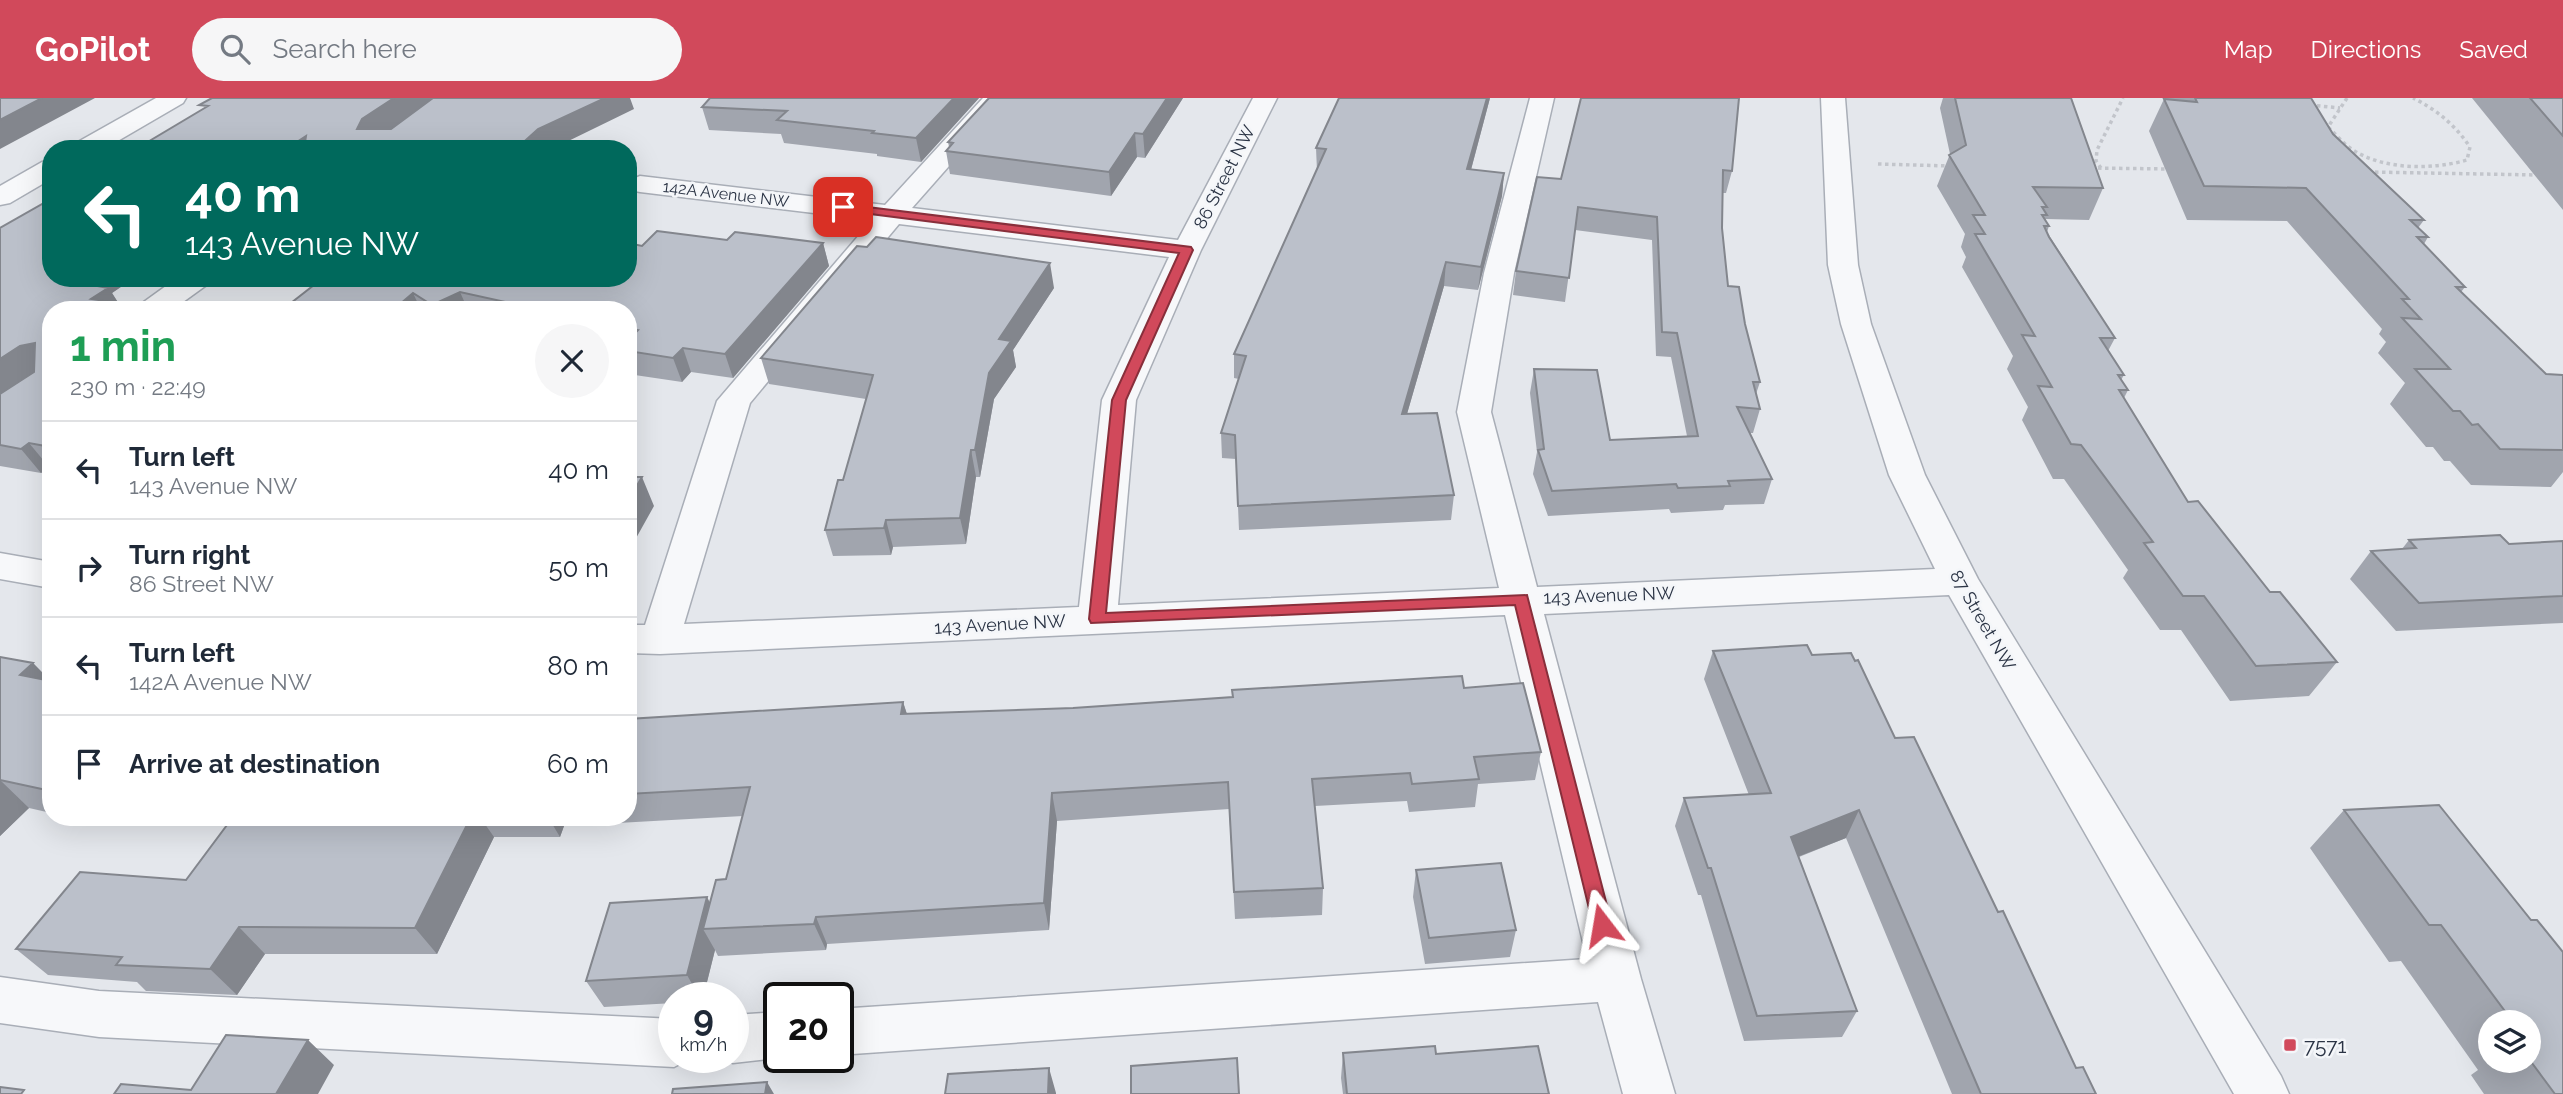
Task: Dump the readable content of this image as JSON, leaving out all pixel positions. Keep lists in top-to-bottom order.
{
  "streets": {
    "street": [
      "86 Street NW",
      "142A Avenue NW",
      "143 Avenue NW",
      "87 Street NW"
    ]
  },
  "crossings": [
    ["86 Street NW", "142A Avenue NW"],
    ["86 Street NW", "143 Avenue NW"],
    ["143 Avenue NW", "87 Street NW"]
  ],
  "places": {
    "transit": ["7571"]
  },
  "page": {
    "header": "GoPilot",
    "search": "Search here",
    "nav": ["Map", "Directions", "Saved"],
    "turn": ["40 m", "143 Avenue NW"],
    "heading": ["1 min", "230 m · 22:49"],
    "list": [
      {
        "name": "Turn left",
        "note": "143 Avenue NW",
        "value": "40 m"
      },
      {
        "name": "Turn right",
        "note": "86 Street NW",
        "value": "50 m"
      },
      {
        "name": "Turn left",
        "note": "142A Avenue NW",
        "value": "80 m"
      },
      {
        "name": "Arrive at destination",
        "value": "60 m"
      }
    ],
    "speed": "9 km/h",
    "limit": "20"
  }
}
